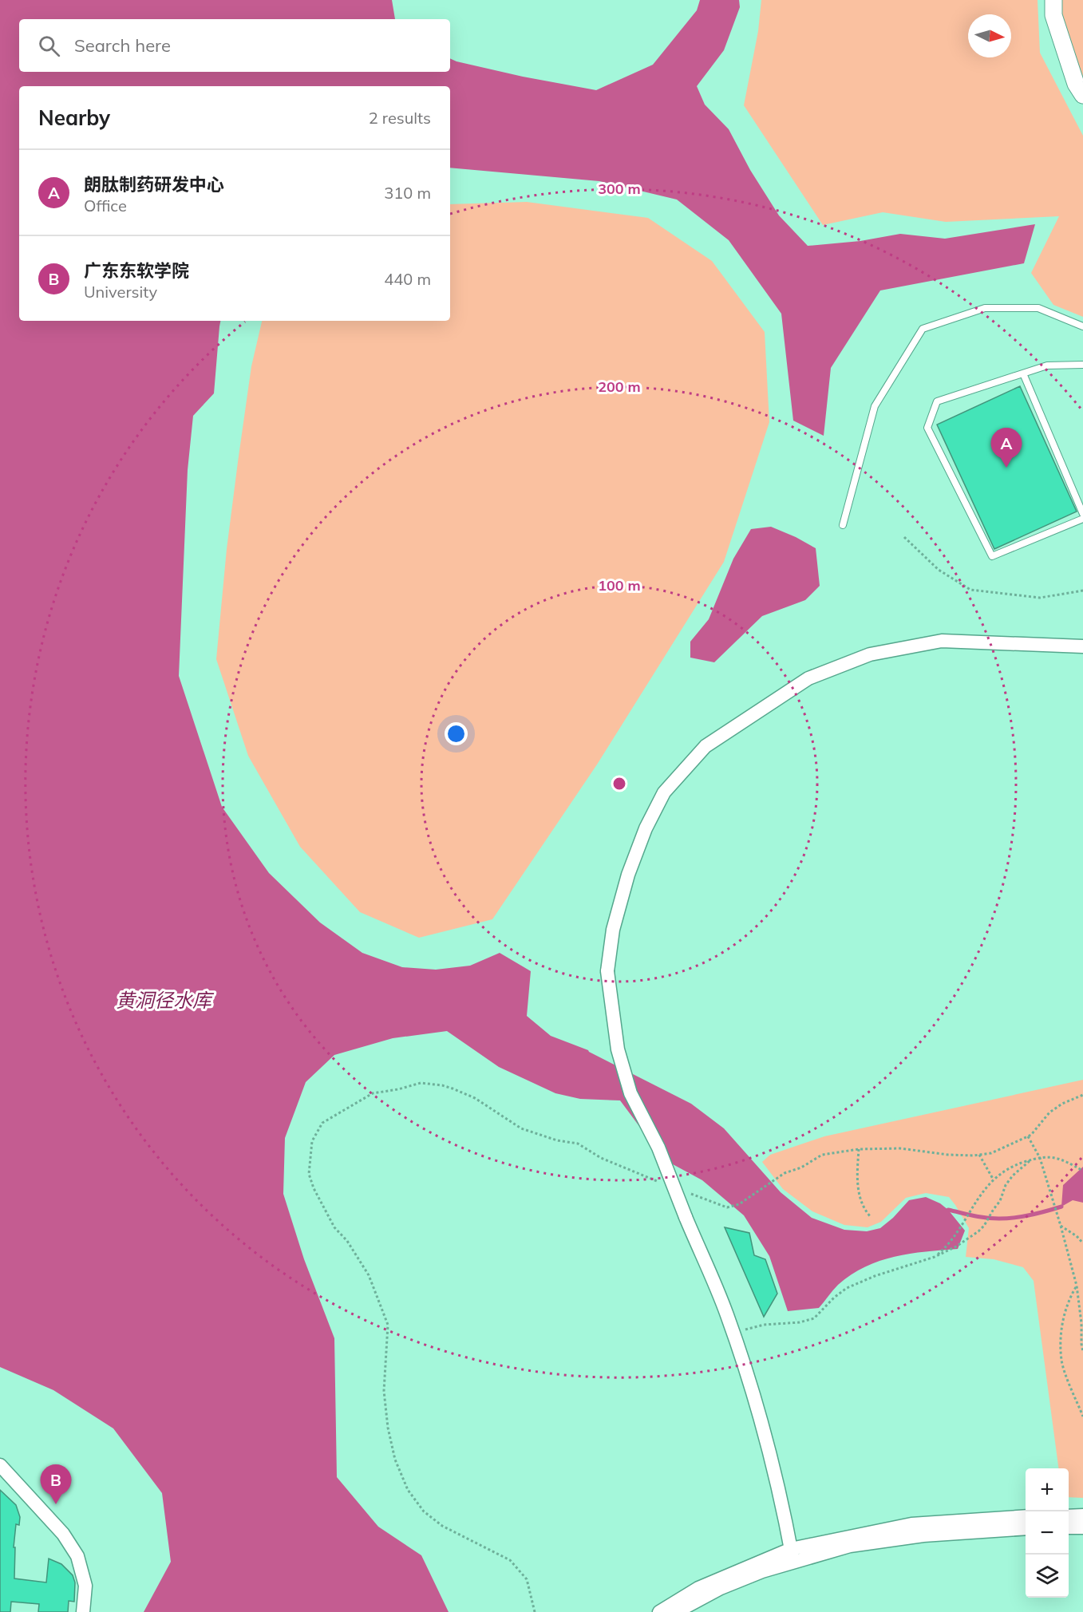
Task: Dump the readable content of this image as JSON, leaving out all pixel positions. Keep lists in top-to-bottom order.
{
  "water": ["黄洞径水库"],
  "north": "right",
  "page": {
    "search": "Search here",
    "heading": ["Nearby", "2 results"],
    "list": [
      {
        "mark": "A",
        "name": "朗肽制药研发中心",
        "note": "Office",
        "value": "310 m"
      },
      {
        "mark": "B",
        "name": "广东东软学院",
        "note": "University",
        "value": "440 m"
      }
    ],
    "pins": ["A", "B"],
    "map_buttons": ["+", "−"]
  },
  "rings": ["300 m", "200 m", "100 m"]
}
